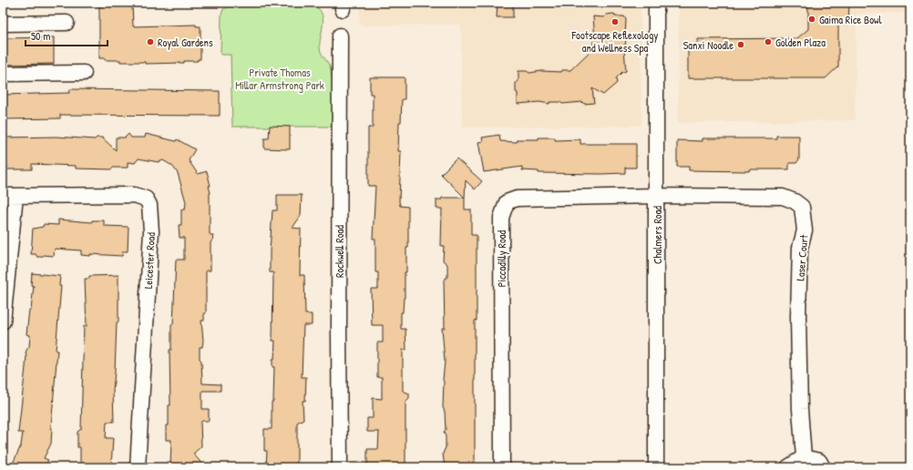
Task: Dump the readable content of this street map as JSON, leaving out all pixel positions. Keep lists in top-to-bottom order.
{
  "streets": {
    "street": [
      "Chalmers Road",
      "Rockwell Road",
      "Laser Court",
      "Piccadilly Road",
      "Leicester Road"
    ]
  },
  "crossings": [
    ["Chalmers Road", "Laser Court"],
    ["Chalmers Road", "Piccadilly Road"],
    ["Laser Court", "Piccadilly Road"]
  ],
  "parks": ["Private Thomas Millar Armstrong Park"],
  "places": [
    "Gaima Rice Bowl",
    "Footscape Reflexology and Wellness Spa",
    "Royal Gardens",
    "Golden Plaza",
    "Sanxi Noodle"
  ],
  "scale_bar": "50 m"
}
